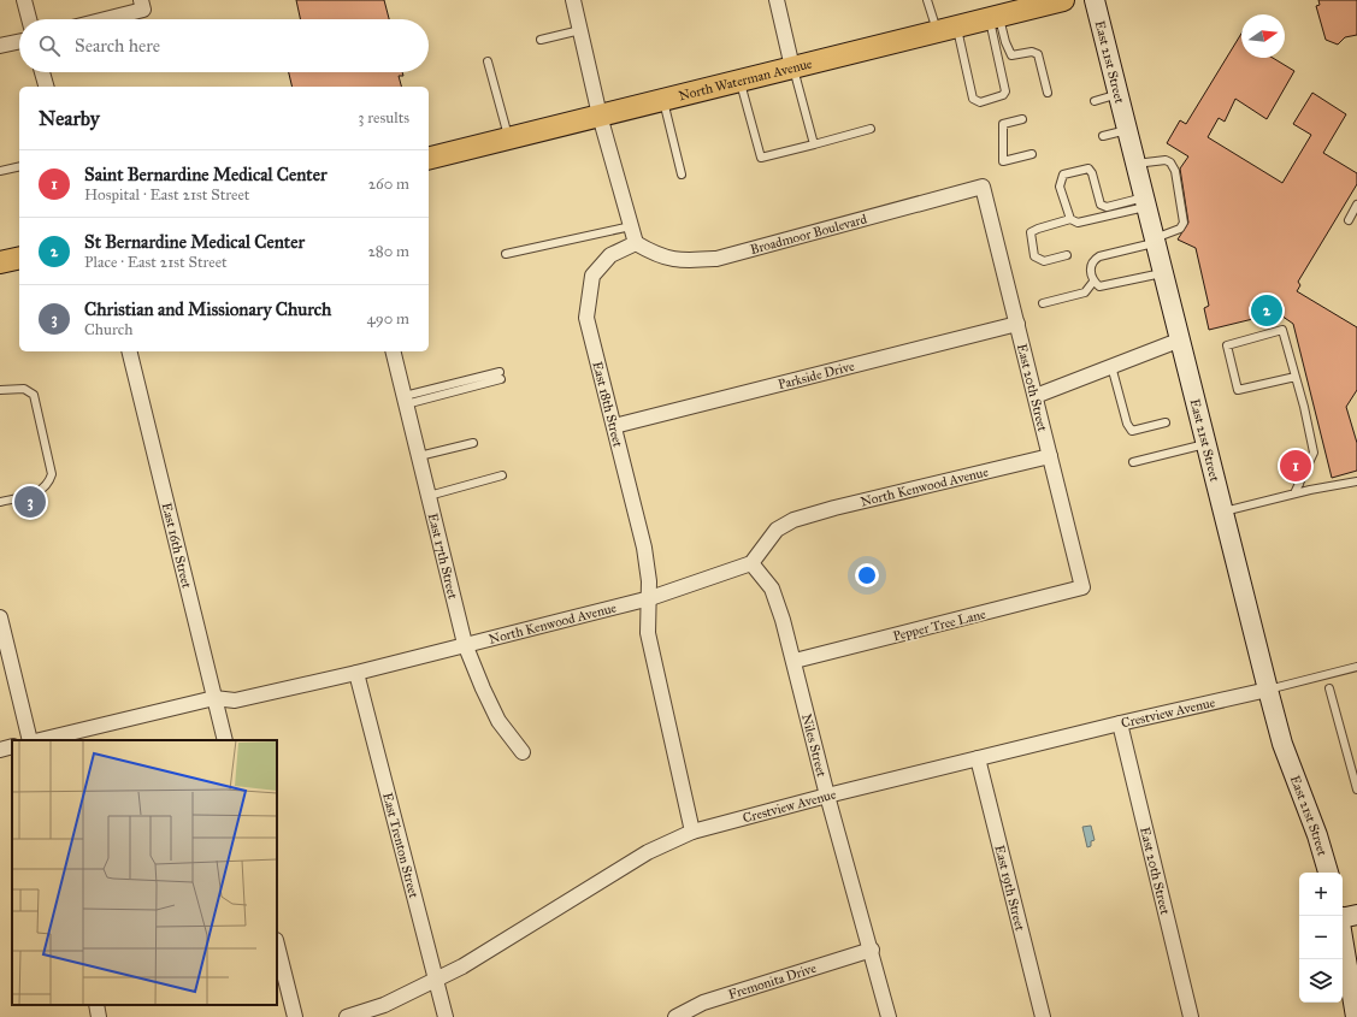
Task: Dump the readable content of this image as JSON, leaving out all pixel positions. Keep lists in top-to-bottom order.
{
  "streets": {
    "main road": ["North Waterman Avenue"],
    "street": [
      "East 21st Street",
      "Broadmoor Boulevard",
      "Parkside Drive",
      "East 20th Street",
      "East 18th Street",
      "North Kenwood Avenue",
      "East 16th Street",
      "East 17th Street",
      "Pepper Tree Lane",
      "Crestview Avenue",
      "Niles Street",
      "East Trenton Street",
      "East 19th Street",
      "Fremonita Drive"
    ]
  },
  "crossings": [
    ["East 21st Street", "Crestview Avenue"],
    ["Broadmoor Boulevard", "East 20th Street"],
    ["Broadmoor Boulevard", "East 18th Street"],
    ["Parkside Drive", "East 20th Street"],
    ["Parkside Drive", "East 18th Street"],
    ["East 20th Street", "North Kenwood Avenue"],
    ["East 20th Street", "Pepper Tree Lane"],
    ["East 20th Street", "Crestview Avenue"],
    ["East 18th Street", "North Kenwood Avenue"],
    ["East 18th Street", "Crestview Avenue"],
    ["North Kenwood Avenue", "East 16th Street"],
    ["North Kenwood Avenue", "East 17th Street"],
    ["North Kenwood Avenue", "Niles Street"],
    ["North Kenwood Avenue", "East Trenton Street"],
    ["Pepper Tree Lane", "Niles Street"],
    ["Crestview Avenue", "Niles Street"],
    ["Crestview Avenue", "East Trenton Street"],
    ["Crestview Avenue", "East 19th Street"],
    ["Niles Street", "Fremonita Drive"]
  ],
  "north": "right",
  "page": {
    "search": "Search here",
    "heading": ["Nearby", "3 results"],
    "list": [
      {
        "mark": "1",
        "name": "Saint Bernardine Medical Center",
        "note": "Hospital · East 21st Street",
        "value": "260 m"
      },
      {
        "mark": "2",
        "name": "St Bernardine Medical Center",
        "note": "Place · East 21st Street",
        "value": "280 m"
      },
      {
        "mark": "3",
        "name": "Christian and Missionary Church",
        "note": "Church",
        "value": "490 m"
      }
    ],
    "pins": ["2", "1", "3"],
    "map_buttons": ["+", "−"]
  }
}
